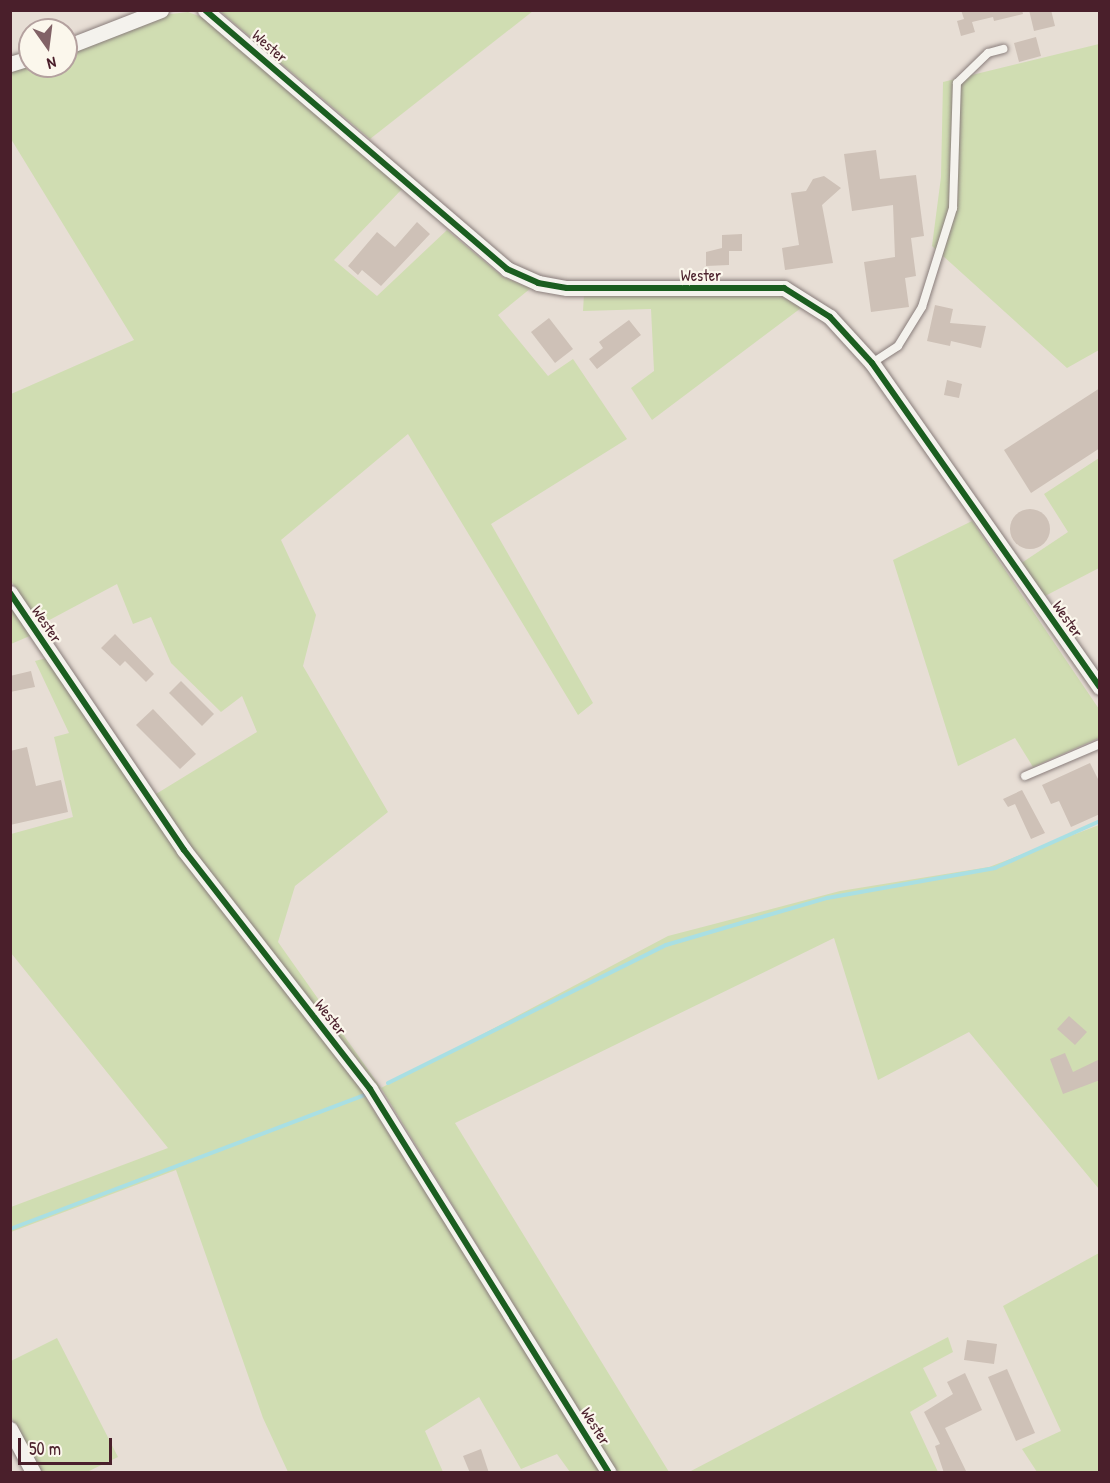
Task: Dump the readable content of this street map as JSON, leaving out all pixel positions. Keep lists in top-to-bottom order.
{
  "streets": {
    "street": ["Wester"]
  },
  "scale_bar": "50 m",
  "north": "bottom"
}
